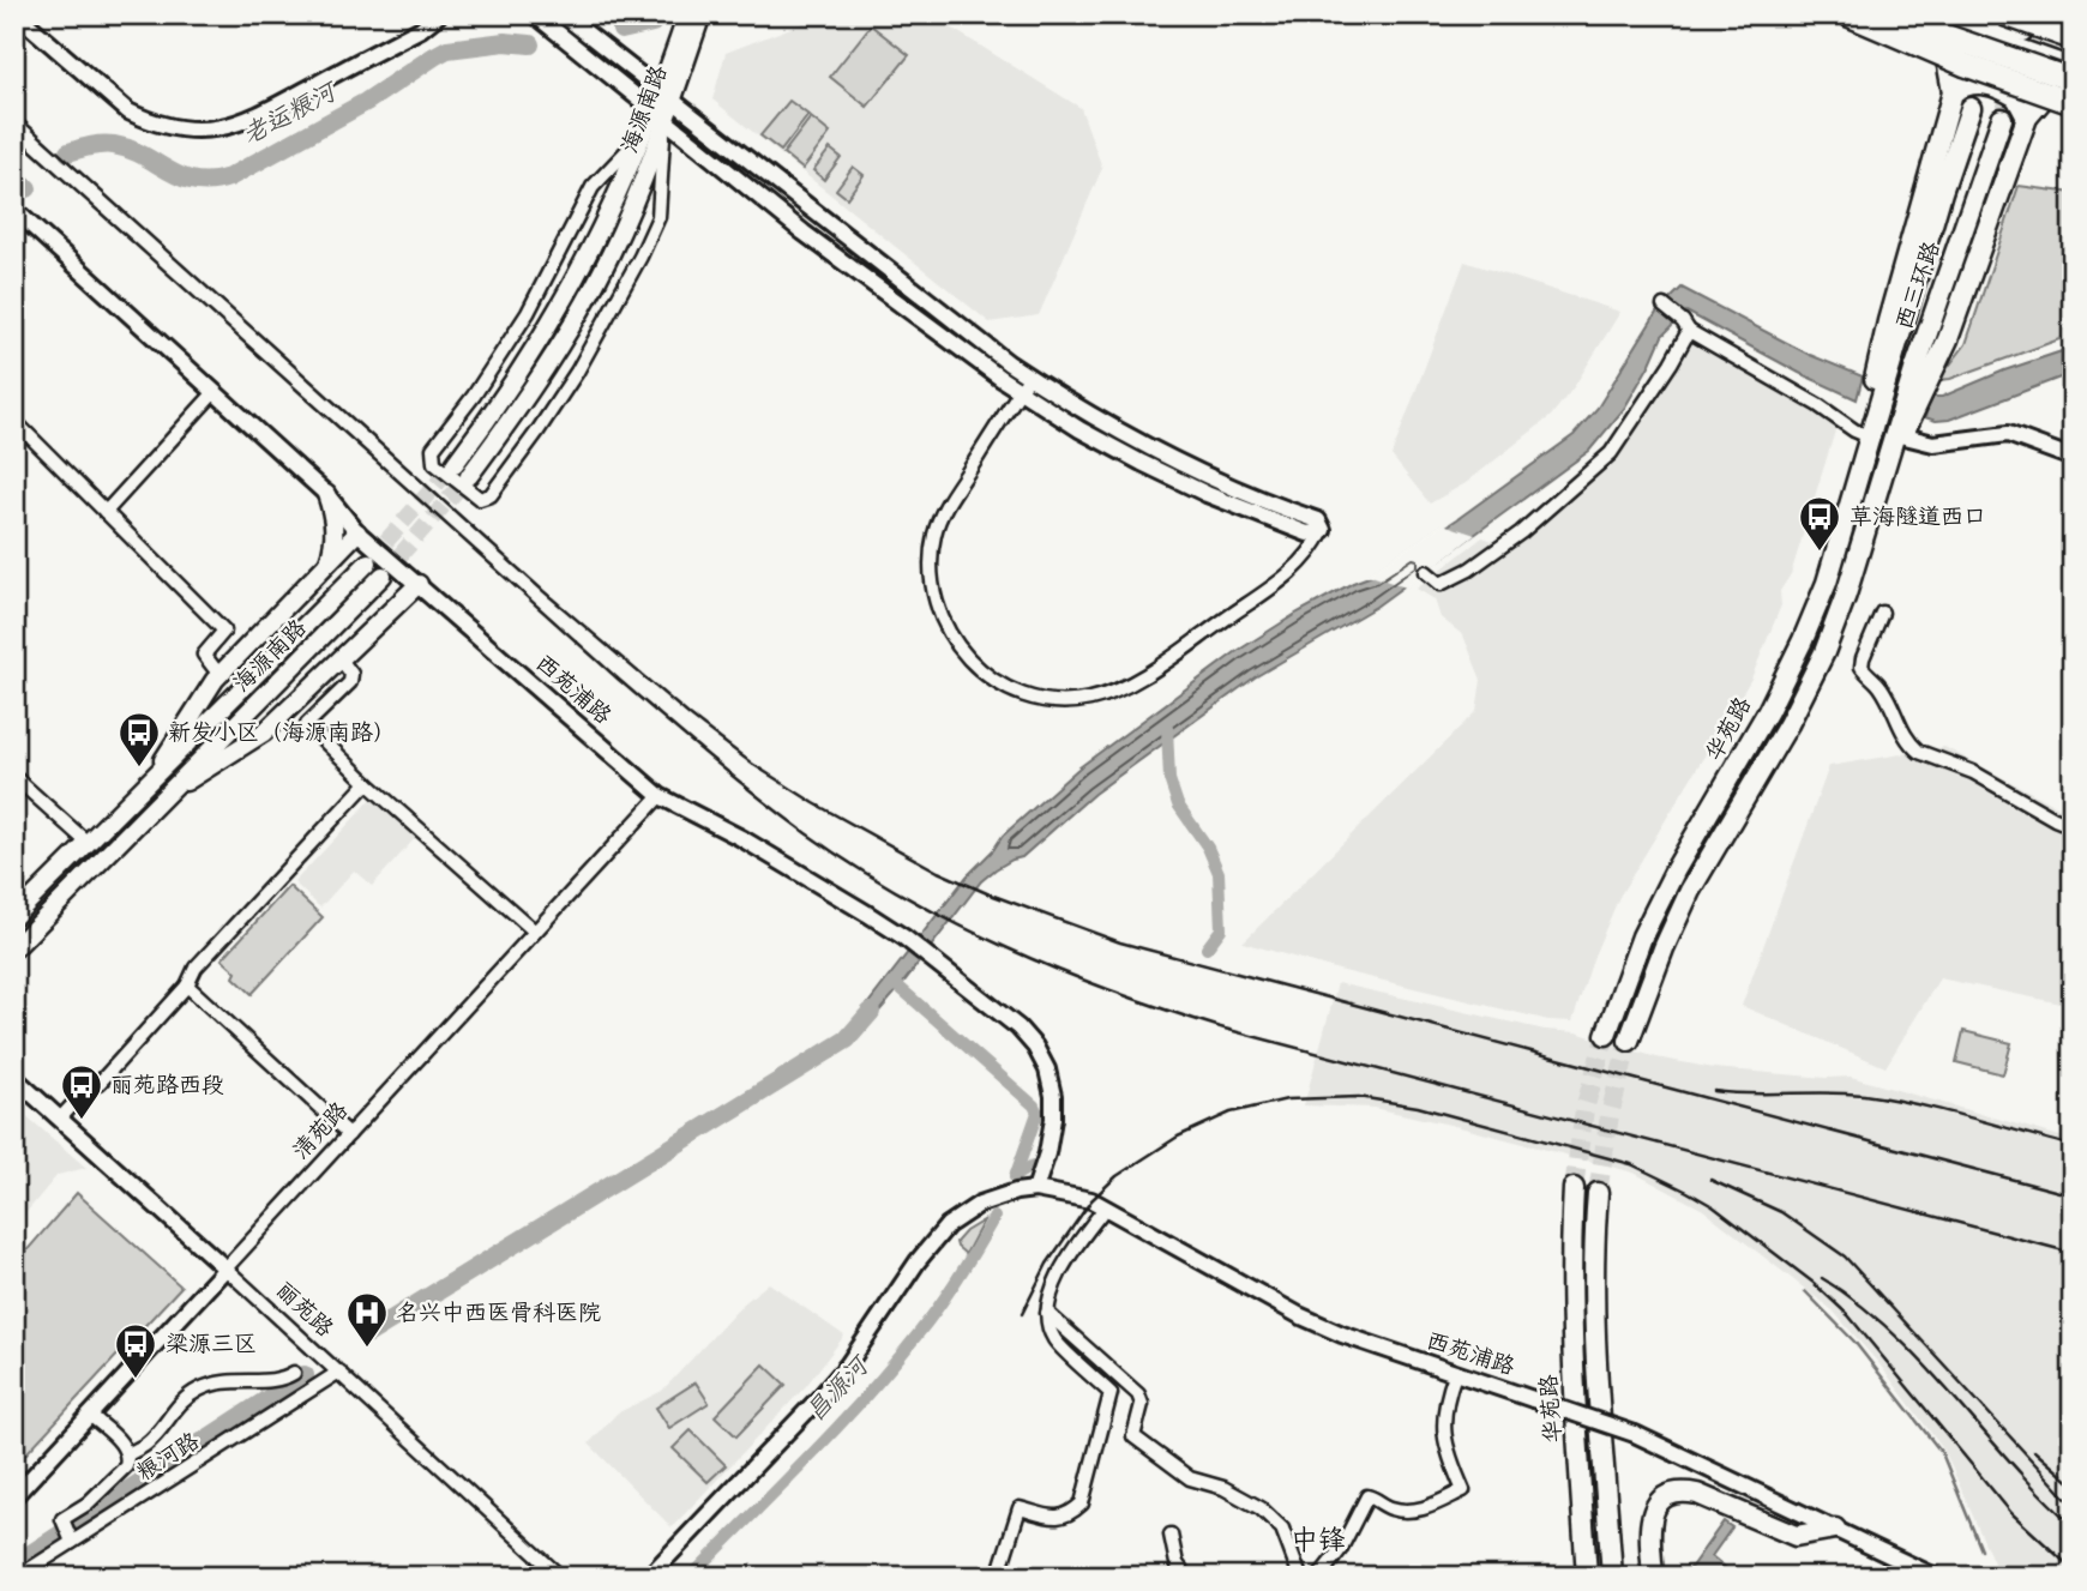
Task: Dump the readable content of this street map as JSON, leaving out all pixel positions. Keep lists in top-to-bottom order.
{
  "streets": {
    "main road": ["海源南路", "西三环路", "华苑路"],
    "street": [
      "西苑浦路",
      "清苑路",
      "丽苑路",
      "粮河路"
    ]
  },
  "crossings": [
    ["西三环路", "华苑路"],
    ["西苑浦路", "清苑路"],
    ["清苑路", "丽苑路"],
    ["丽苑路", "粮河路"]
  ],
  "districts": ["中锋"],
  "water": ["老运粮河", "昌源河"],
  "places": {
    "bus stop": [
      "草海隧道西口",
      "新发小区（海源南路）",
      "丽苑路西段",
      "梁源三区"
    ],
    "hospital": ["名兴中西医骨科医院"]
  }
}
